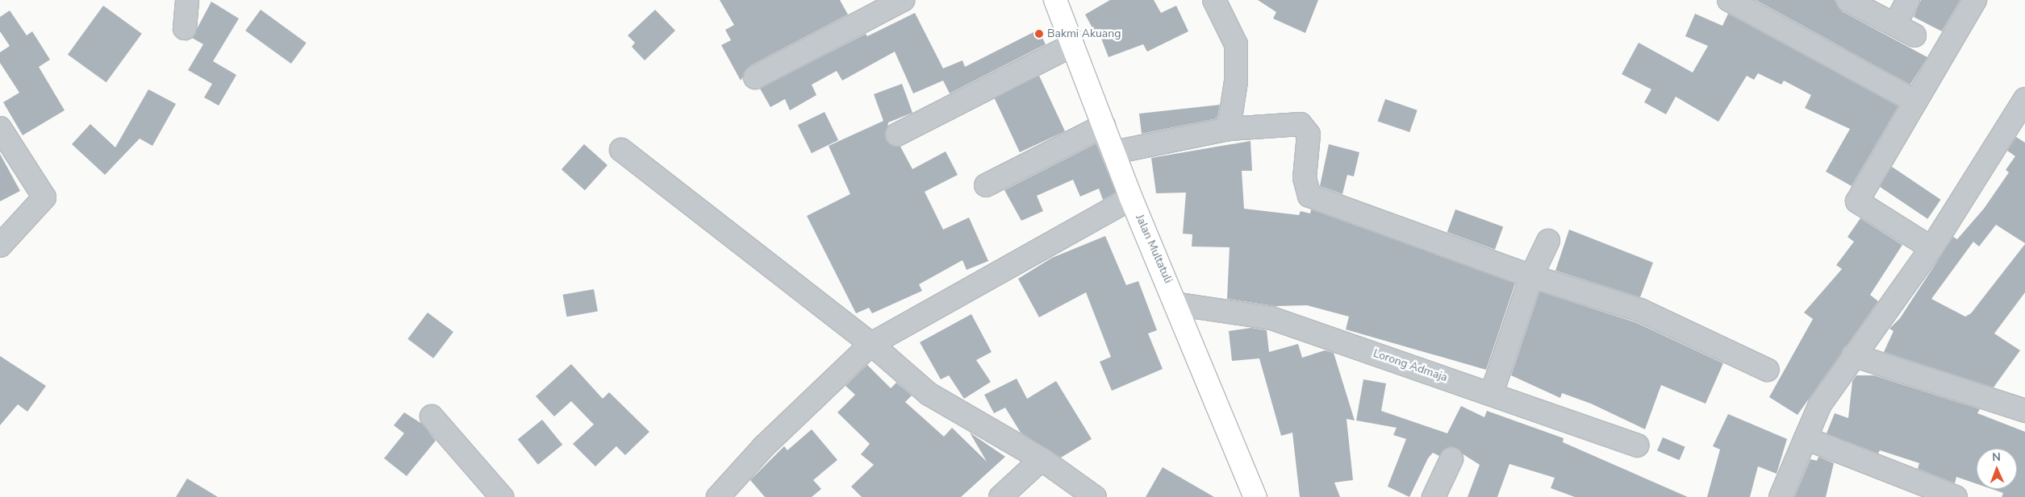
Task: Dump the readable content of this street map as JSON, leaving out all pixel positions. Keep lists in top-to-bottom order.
{
  "streets": {
    "main road": ["Jalan Multatuli"],
    "street": ["Lorong Admaja"]
  },
  "crossings": [
    ["Jalan Multatuli", "Lorong Admaja"]
  ],
  "places": ["Bakmi Akuang"],
  "north": "top"
}
